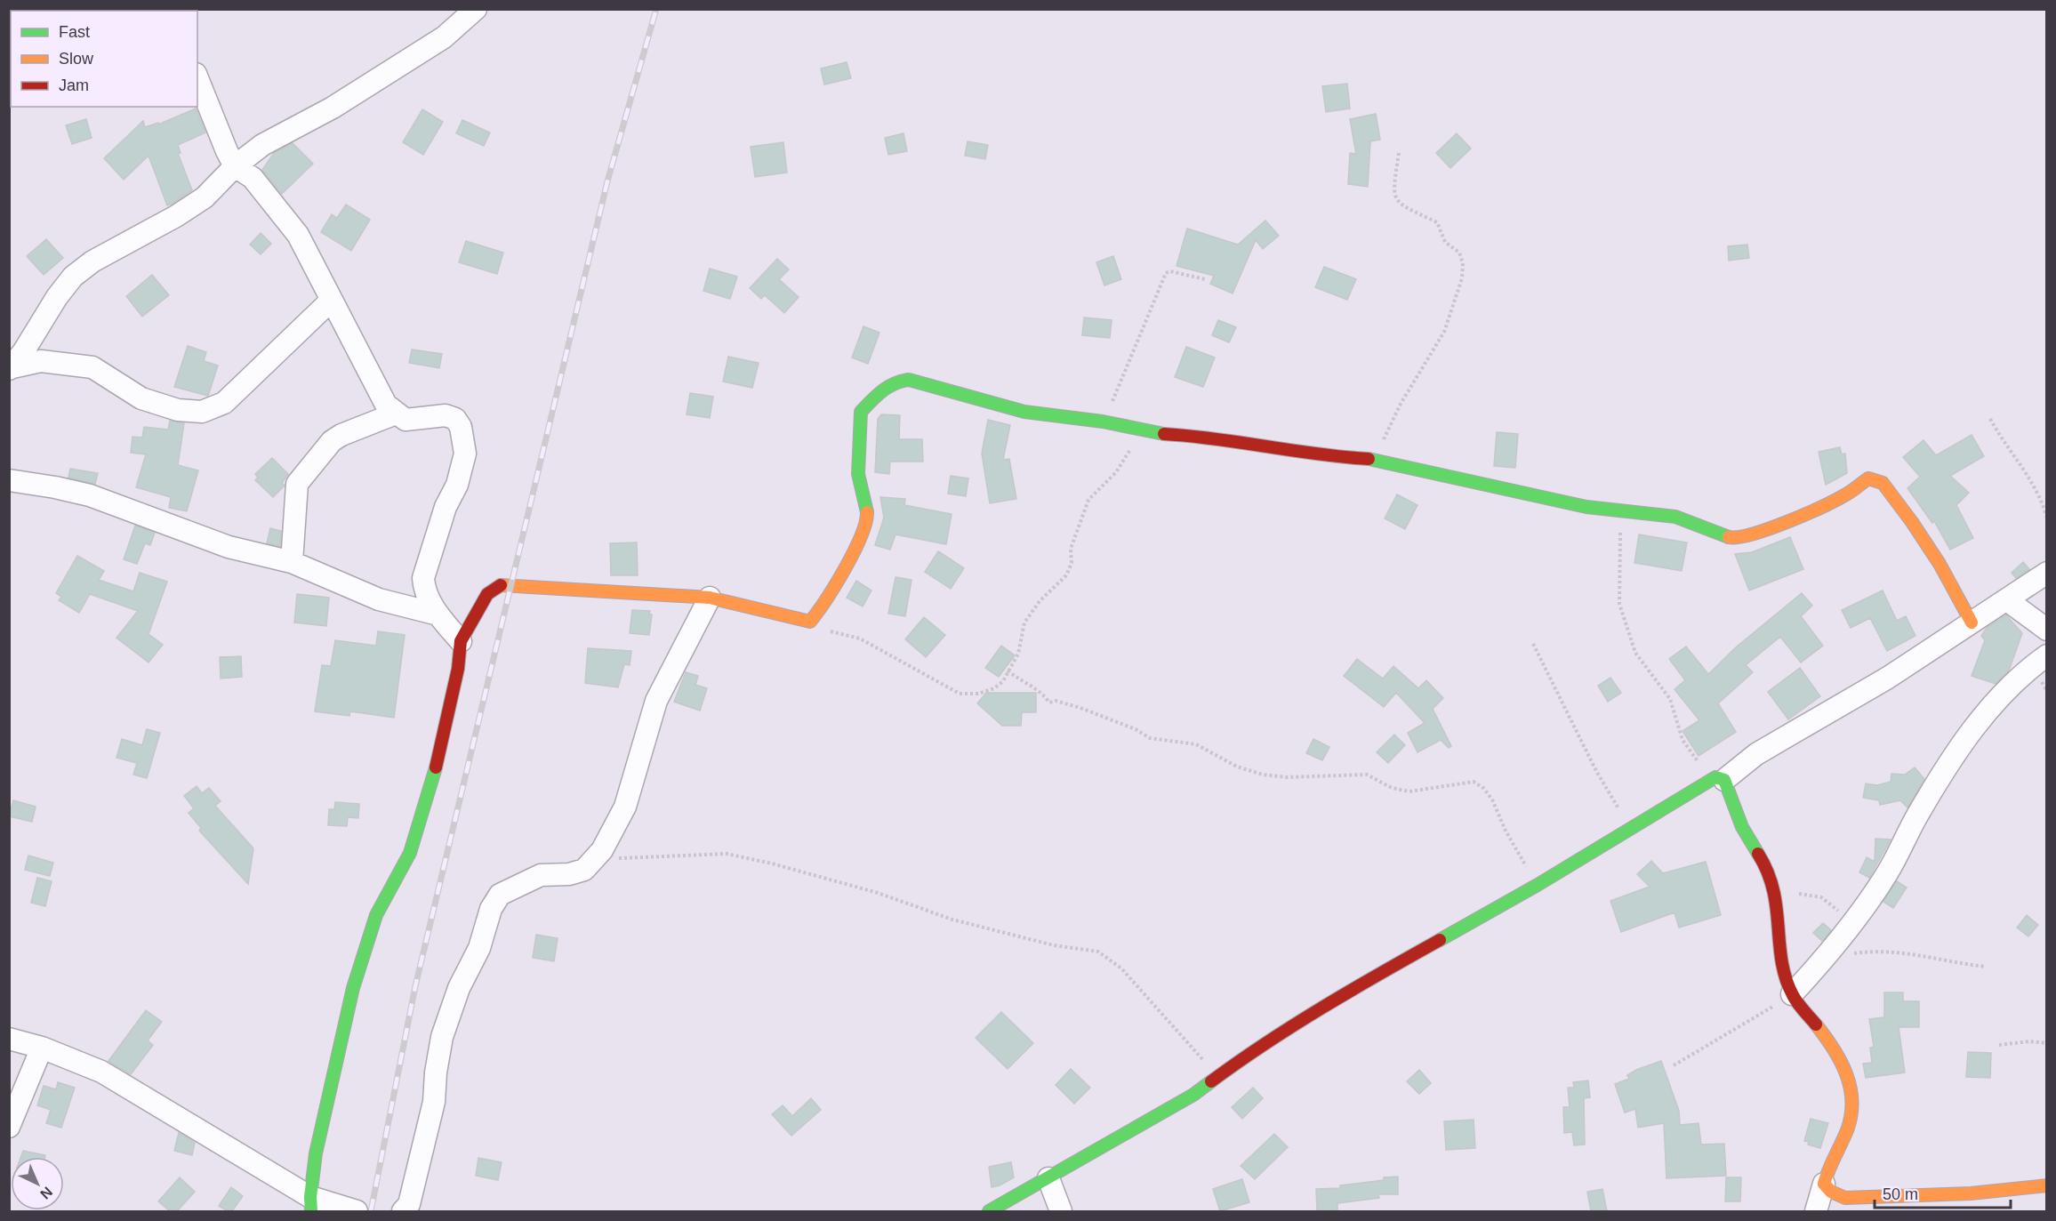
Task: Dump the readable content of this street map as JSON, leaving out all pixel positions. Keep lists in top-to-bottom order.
{
  "legend": ["Fast", "Slow", "Jam"],
  "scale_bar": "50 m",
  "north": "bottom right"
}
